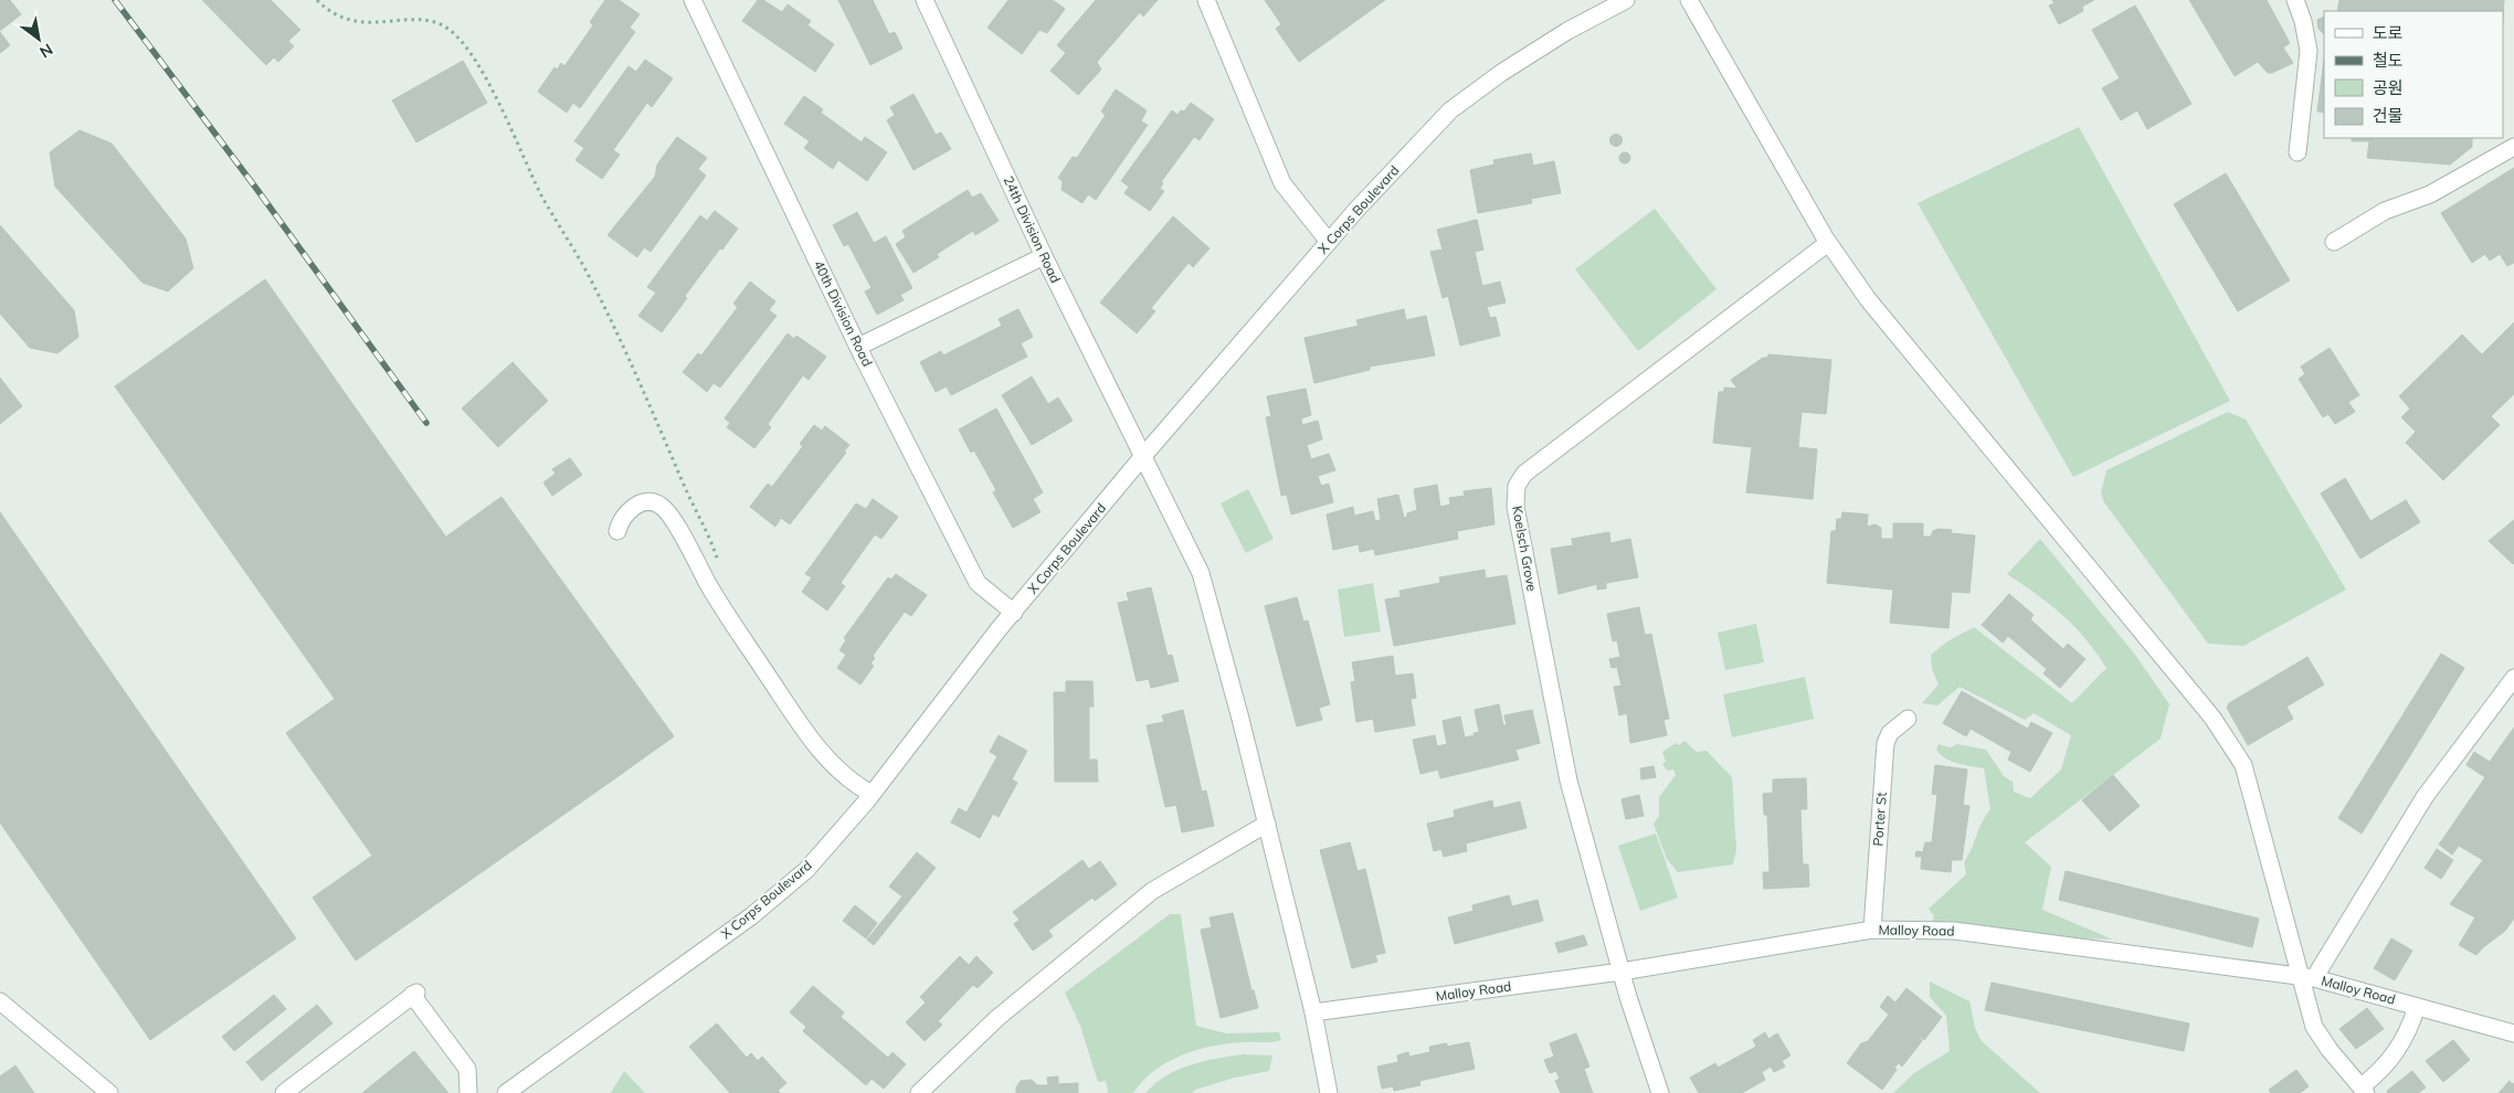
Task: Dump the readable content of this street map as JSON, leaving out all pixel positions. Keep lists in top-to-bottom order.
{
  "streets": {
    "street": [
      "X Corps Boulevard",
      "24th Division Road",
      "40th Division Road",
      "Koelsch Grove",
      "Porter St",
      "Malloy Road"
    ]
  },
  "crossings": [
    ["X Corps Boulevard", "24th Division Road"],
    ["X Corps Boulevard", "40th Division Road"],
    ["24th Division Road", "Malloy Road"],
    ["Koelsch Grove", "Malloy Road"],
    ["Porter St", "Malloy Road"]
  ],
  "legend": [
    "도로",
    "철도",
    "공원",
    "건물"
  ],
  "north": "bottom right"
}
